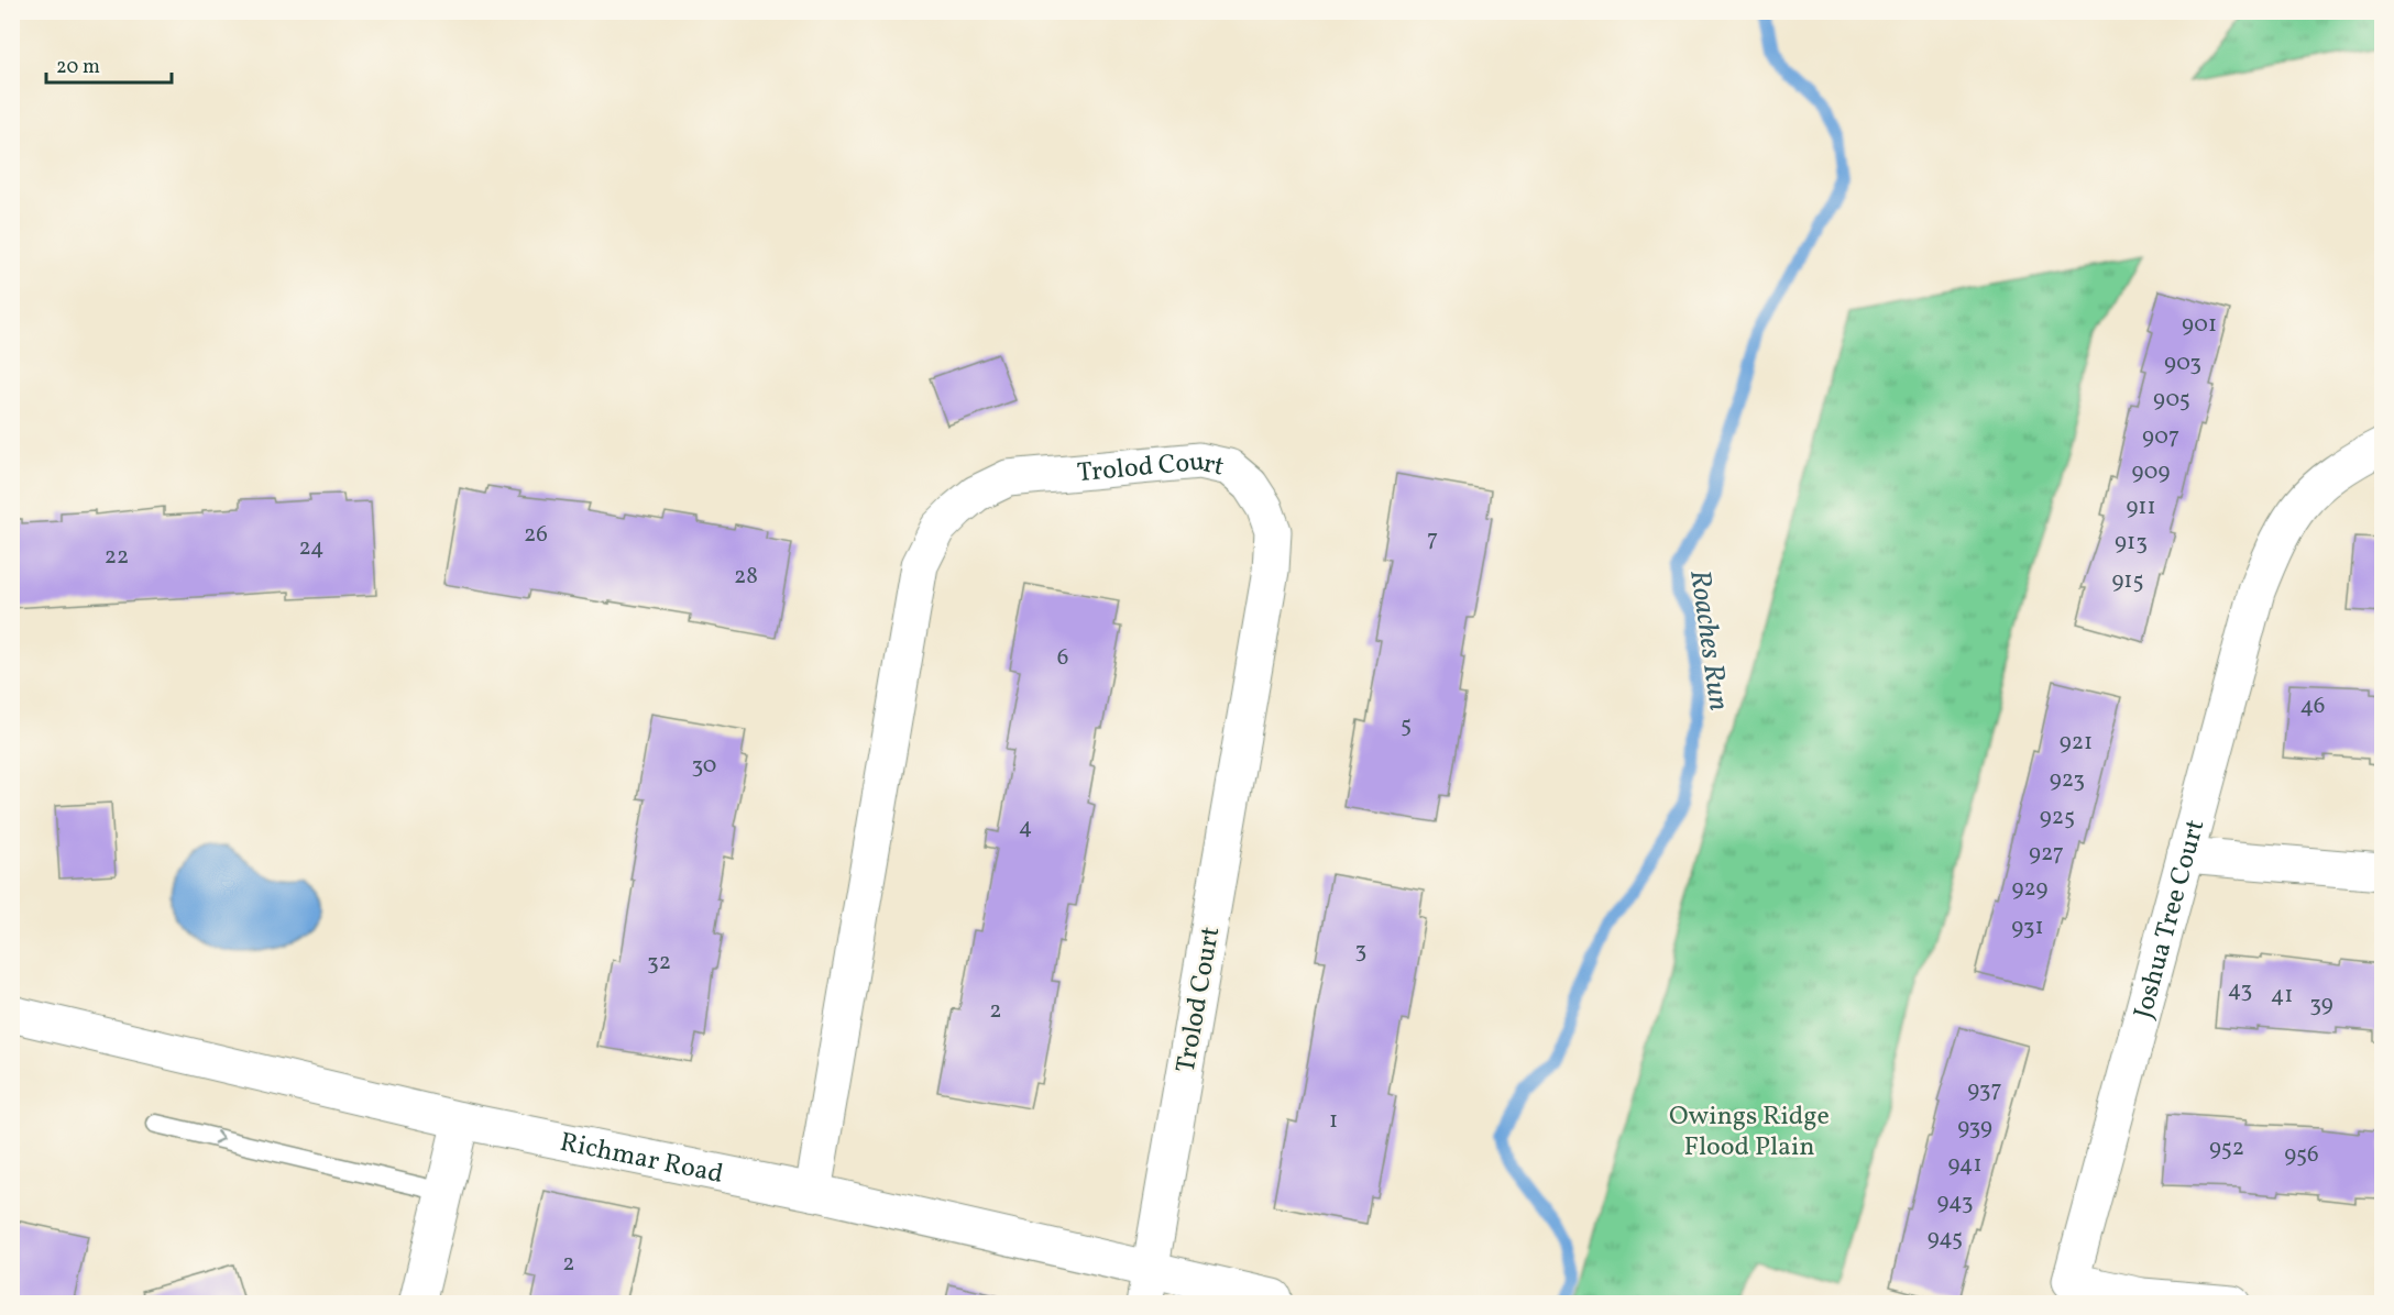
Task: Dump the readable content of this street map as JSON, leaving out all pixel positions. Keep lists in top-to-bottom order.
{
  "streets": {
    "street": ["Trolod Court", "Joshua Tree Court", "Richmar Road"]
  },
  "crossings": [
    ["Trolod Court", "Richmar Road"]
  ],
  "water": ["Roaches Run"],
  "parks": ["Owings Ridge Flood Plain"],
  "house_numbers": [
    "901",
    "903",
    "905",
    "907",
    "909",
    "911",
    "26",
    "7",
    "913",
    "24",
    "22",
    "28",
    "915",
    "6",
    "46",
    "5",
    "921",
    "30",
    "923",
    "925",
    "4",
    "927",
    "929",
    "931",
    "3",
    "32",
    "43",
    "41",
    "39",
    "2",
    "937",
    "1",
    "939",
    "952",
    "956",
    "941",
    "943",
    "945",
    "2"
  ],
  "scale_bar": "20 m"
}
